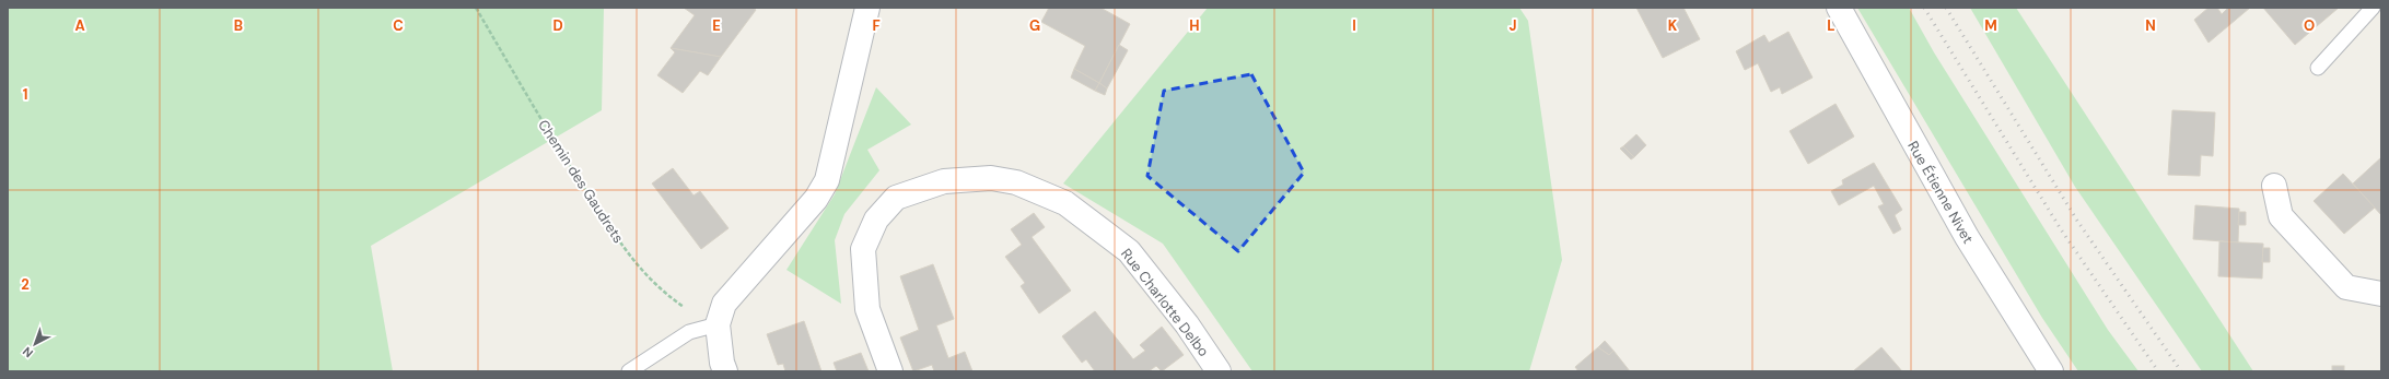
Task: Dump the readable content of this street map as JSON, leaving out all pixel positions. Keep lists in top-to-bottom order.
{
  "streets": {
    "street": ["Rue Étienne Nivet", "Rue Charlotte Delbo"],
    "path": ["Chemin des Gaudrets"]
  },
  "north": "bottom left",
  "grid": {
    "columns": [
      "A",
      "B",
      "C",
      "D",
      "E",
      "F",
      "G",
      "H",
      "I",
      "J",
      "K",
      "L",
      "M",
      "N",
      "O"
    ],
    "rows": ["1", "2"]
  }
}
